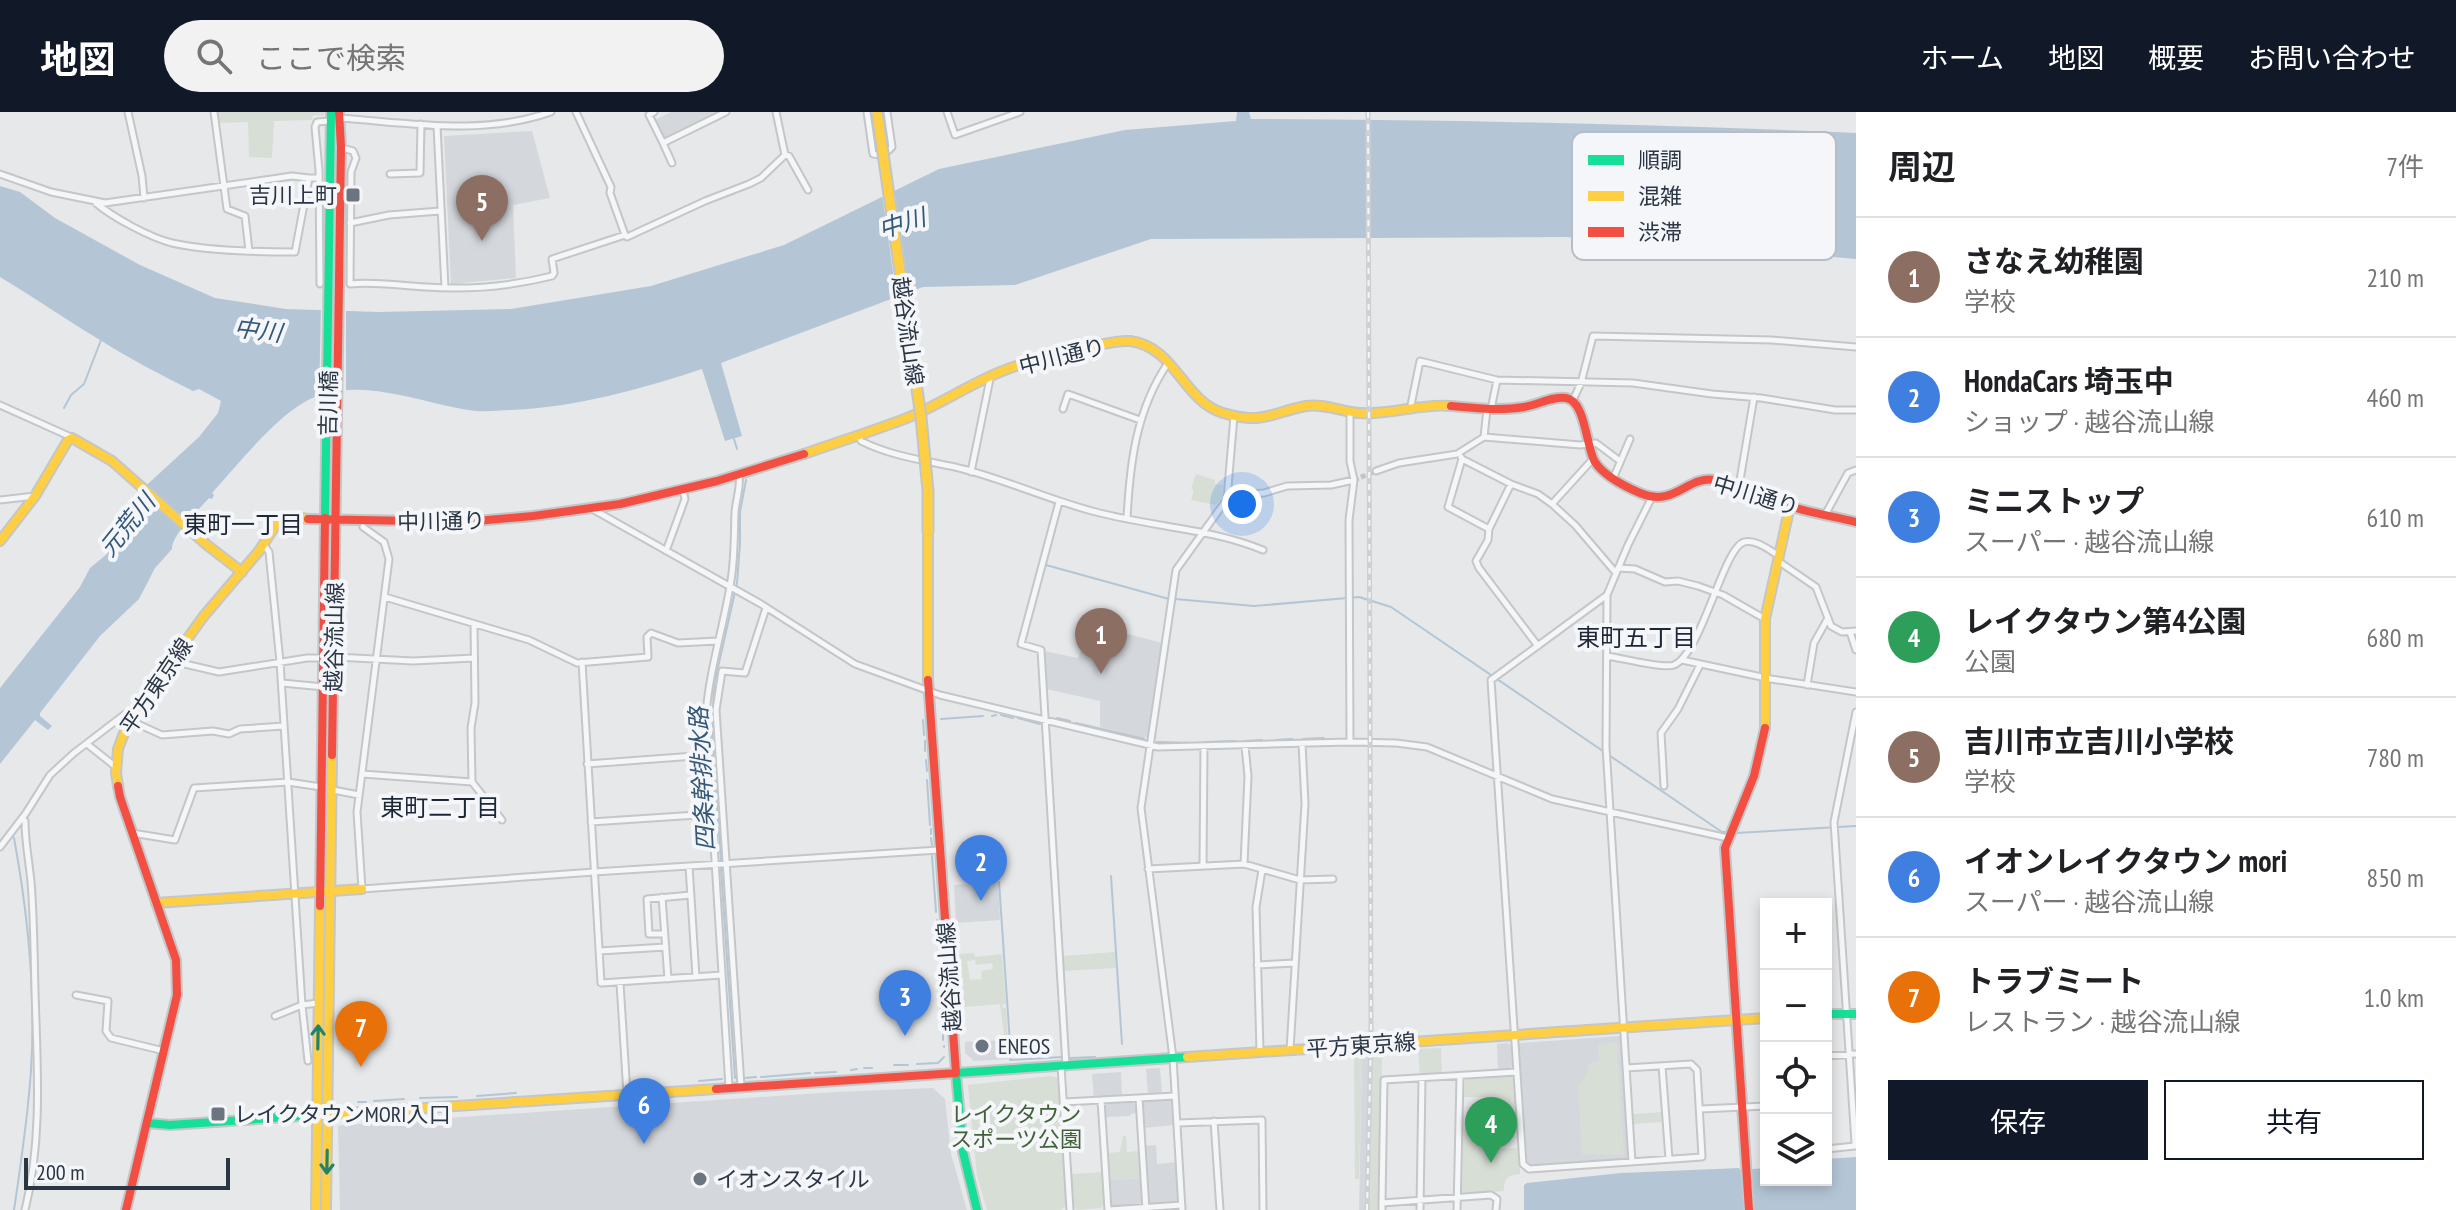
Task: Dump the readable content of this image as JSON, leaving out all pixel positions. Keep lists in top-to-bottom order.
{
  "streets": {
    "main road": [
      "越谷流山線",
      "中川通り",
      "吉川橋",
      "平方東京線"
    ]
  },
  "crossings": [
    ["越谷流山線", "中川通り"],
    ["越谷流山線", "吉川橋"],
    ["越谷流山線", "平方東京線"],
    ["中川通り", "平方東京線"]
  ],
  "districts": ["東町一丁目", "東町五丁目", "東町二丁目"],
  "water": ["中川", "元荒川", "四条幹排水路"],
  "parks": ["レイクタウン スポーツ公園"],
  "places": {
    "transit": ["吉川上町", "レイクタウンMORI入口"],
    "other": ["ENEOS", "イオンスタイル"]
  },
  "legend": ["順調", "混雑", "渋滞"],
  "scale_bar": "200 m",
  "page": {
    "header": "地図",
    "search": "ここで検索",
    "nav": [
      "ホーム",
      "地図",
      "概要",
      "お問い合わせ"
    ],
    "heading": ["周辺", "7件"],
    "pins": [
      "5",
      "1",
      "2",
      "3",
      "7",
      "6",
      "4"
    ],
    "list": [
      {
        "mark": "1",
        "name": "さなえ幼稚園",
        "note": "学校",
        "value": "210 m"
      },
      {
        "mark": "2",
        "name": "HondaCars 埼玉中",
        "note": "ショップ · 越谷流山線",
        "value": "460 m"
      },
      {
        "mark": "3",
        "name": "ミニストップ",
        "note": "スーパー · 越谷流山線",
        "value": "610 m"
      },
      {
        "mark": "4",
        "name": "レイクタウン第4公園",
        "note": "公園",
        "value": "680 m"
      },
      {
        "mark": "5",
        "name": "吉川市立吉川小学校",
        "note": "学校",
        "value": "780 m"
      },
      {
        "mark": "6",
        "name": "イオンレイクタウン mori",
        "note": "スーパー · 越谷流山線",
        "value": "850 m"
      },
      {
        "mark": "7",
        "name": "トラブミート",
        "note": "レストラン · 越谷流山線",
        "value": "1.0 km"
      }
    ],
    "map_buttons": ["+", "−"],
    "buttons": ["保存", "共有"],
    "scale": "200 m"
  }
}
